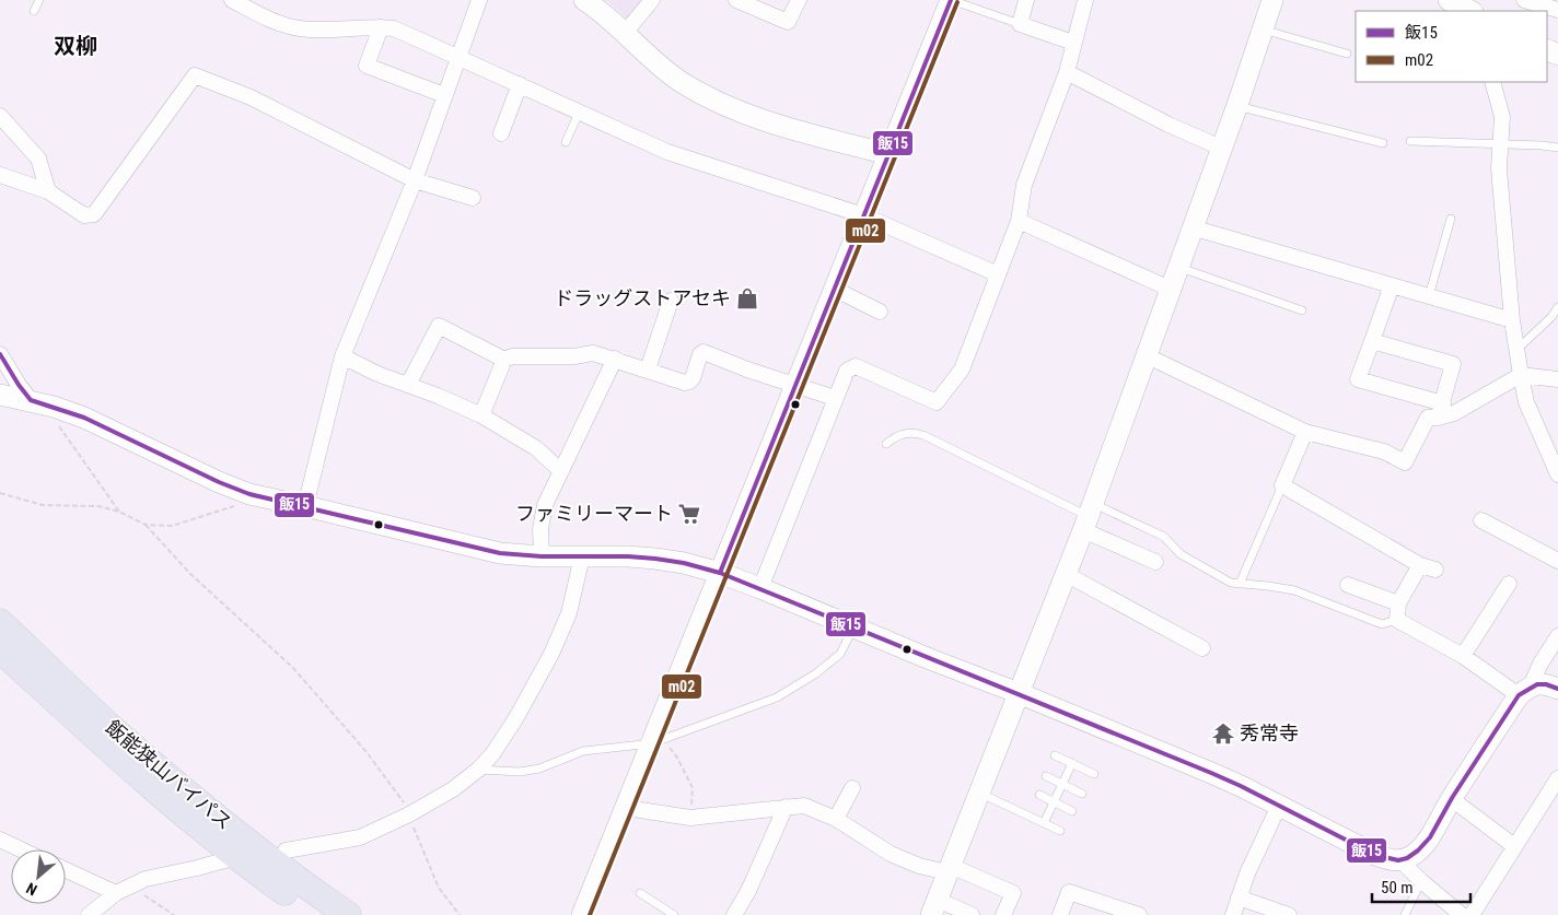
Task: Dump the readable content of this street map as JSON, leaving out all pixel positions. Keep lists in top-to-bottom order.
{
  "streets": {
    "highway": ["飯能狭山バイパス"]
  },
  "districts": ["双柳"],
  "places": {
    "shop": ["ドラッグストアセキ"],
    "supermarket": ["ファミリーマート"],
    "temple": ["秀常寺"]
  },
  "lines": ["transit line 飯15", "transit line m02"],
  "legend": ["飯15", "m02"],
  "scale_bar": "50 m",
  "north": "bottom left"
}
